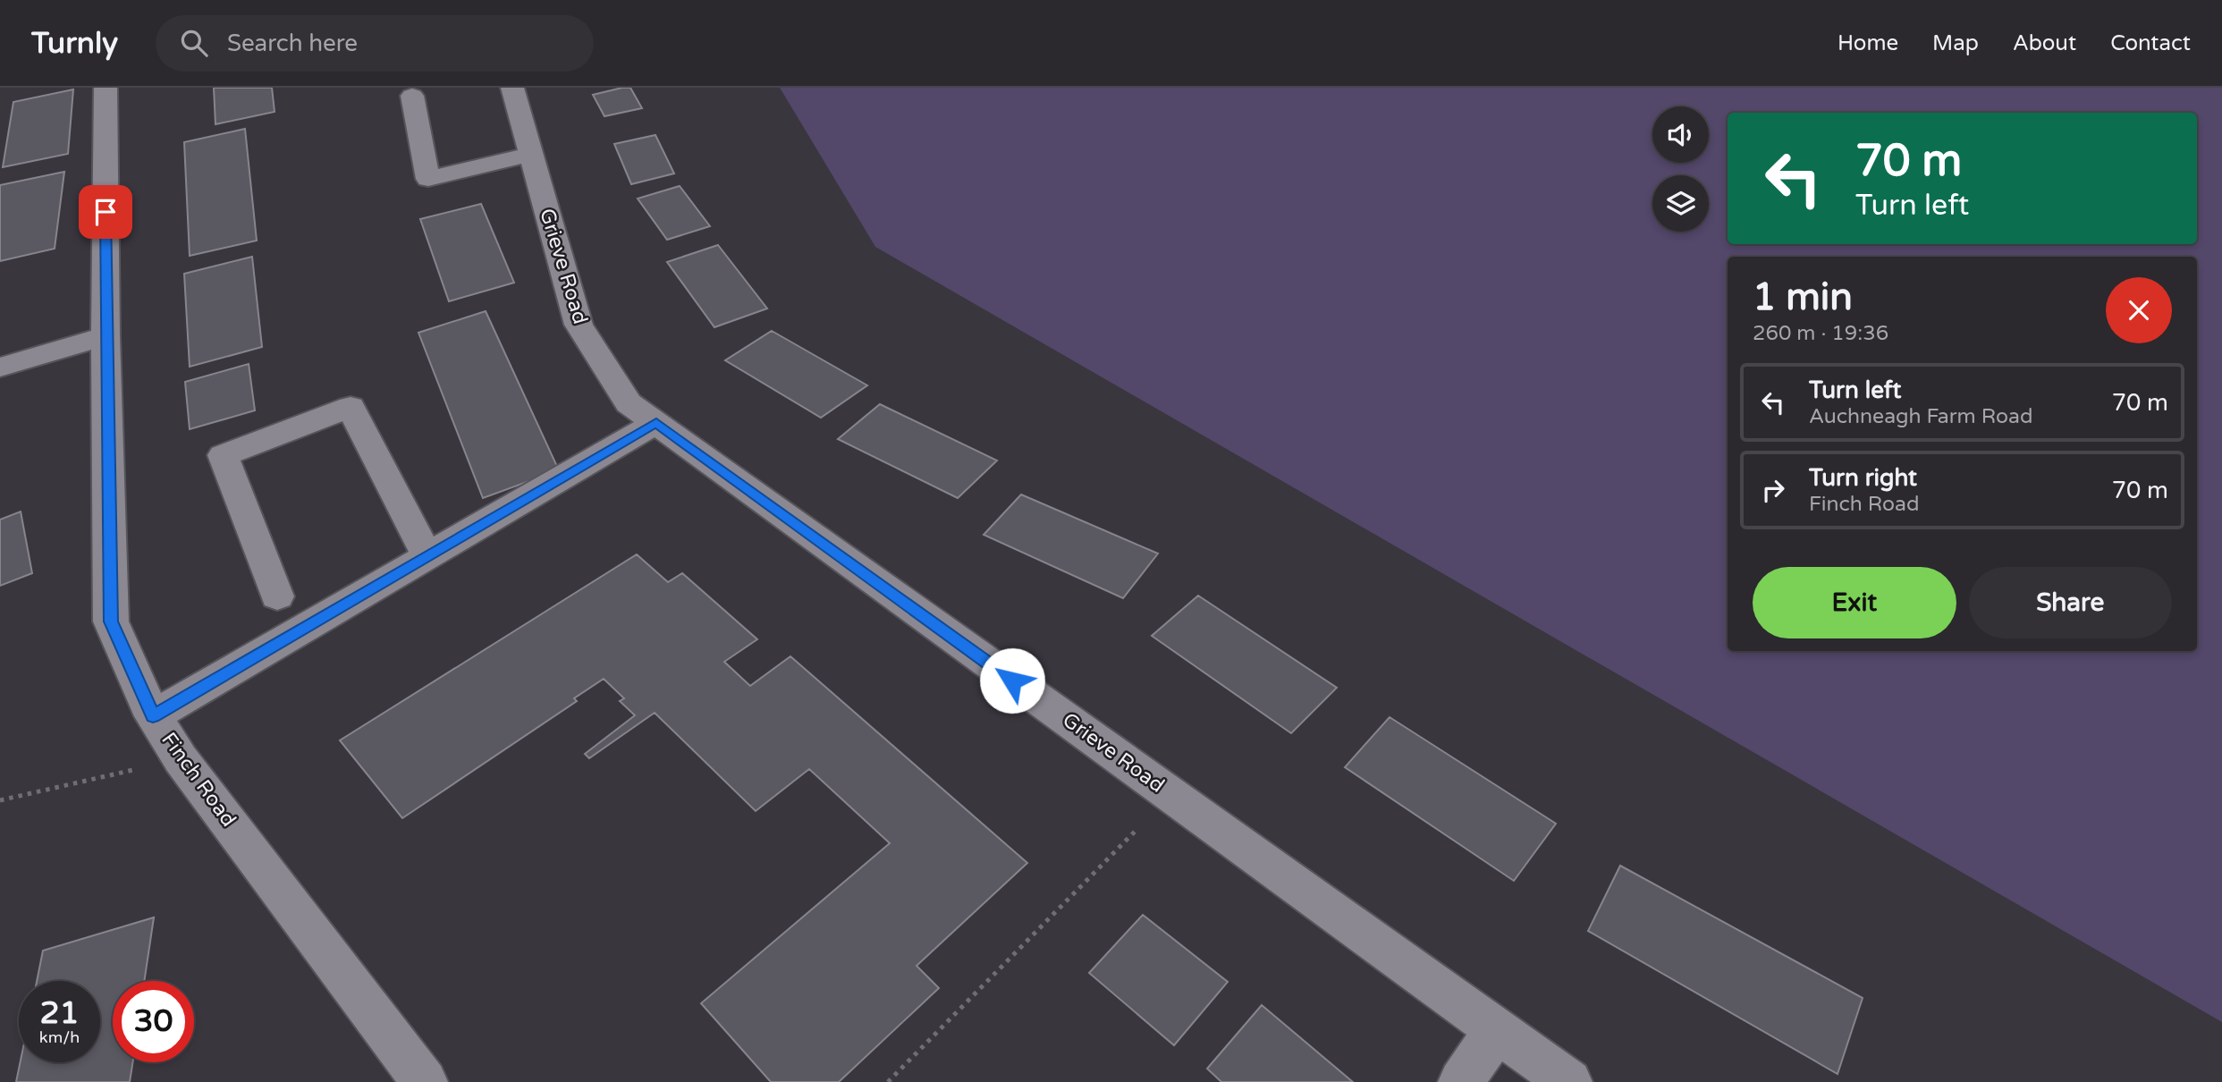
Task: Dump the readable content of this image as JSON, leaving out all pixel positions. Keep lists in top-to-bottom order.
{
  "streets": {
    "street": ["Grieve Road", "Finch Road"]
  },
  "page": {
    "header": "Turnly",
    "search": "Search here",
    "nav": [
      "Home",
      "Map",
      "About",
      "Contact"
    ],
    "turn": ["70 m", "Turn left"],
    "heading": ["1 min", "260 m · 19:36"],
    "list": [
      {
        "name": "Turn left",
        "note": "Auchneagh Farm Road",
        "value": "70 m"
      },
      {
        "name": "Turn right",
        "note": "Finch Road",
        "value": "70 m"
      }
    ],
    "buttons": ["Exit", "Share"],
    "speed": "21 km/h",
    "limit": "30"
  }
}
